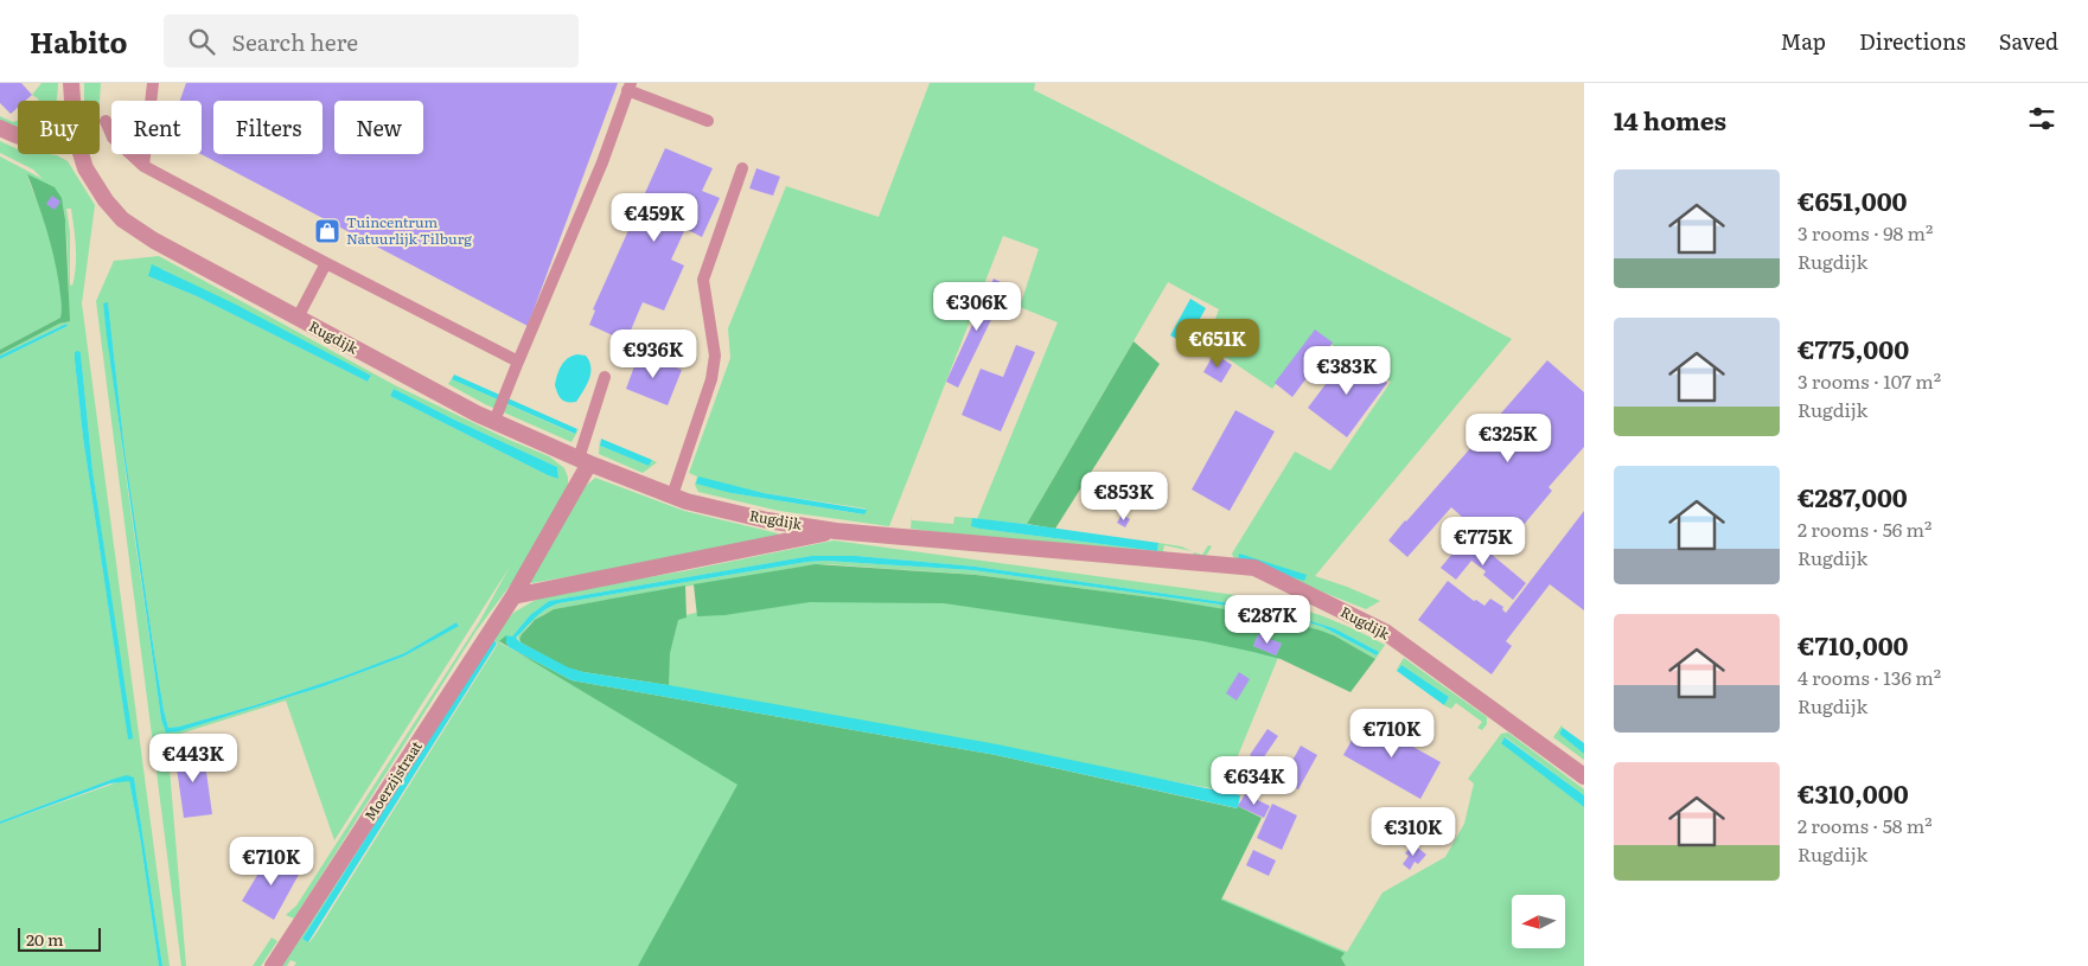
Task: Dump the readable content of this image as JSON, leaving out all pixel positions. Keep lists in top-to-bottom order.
{
  "streets": {
    "street": ["Rugdijk", "Moerzijstraat"]
  },
  "crossings": [
    ["Rugdijk", "Moerzijstraat"]
  ],
  "places": {
    "shop": ["Tuincentrum Natuurlijk Tilburg"]
  },
  "scale_bar": "20 m",
  "north": "left",
  "page": {
    "header": "Habito",
    "search": "Search here",
    "nav": ["Map", "Directions", "Saved"],
    "heading": "14 homes",
    "chip": [
      "Buy",
      "Rent",
      "Filters",
      "New"
    ],
    "list": [
      {
        "name": "€651,000",
        "note": "3 rooms · 98 m² · Rugdijk"
      },
      {
        "name": "€775,000",
        "note": "3 rooms · 107 m² · Rugdijk"
      },
      {
        "name": "€287,000",
        "note": "2 rooms · 56 m² · Rugdijk"
      },
      {
        "name": "€710,000",
        "note": "4 rooms · 136 m² · Rugdijk"
      },
      {
        "name": "€310,000",
        "note": "2 rooms · 58 m² · Rugdijk"
      }
    ],
    "price": [
      "€459K",
      "€306K",
      "€651K",
      "€936K",
      "€383K",
      "€325K",
      "€853K",
      "€775K",
      "€287K",
      "€710K",
      "€443K",
      "€634K",
      "€310K",
      "€710K"
    ],
    "scale": "20 m"
  }
}
